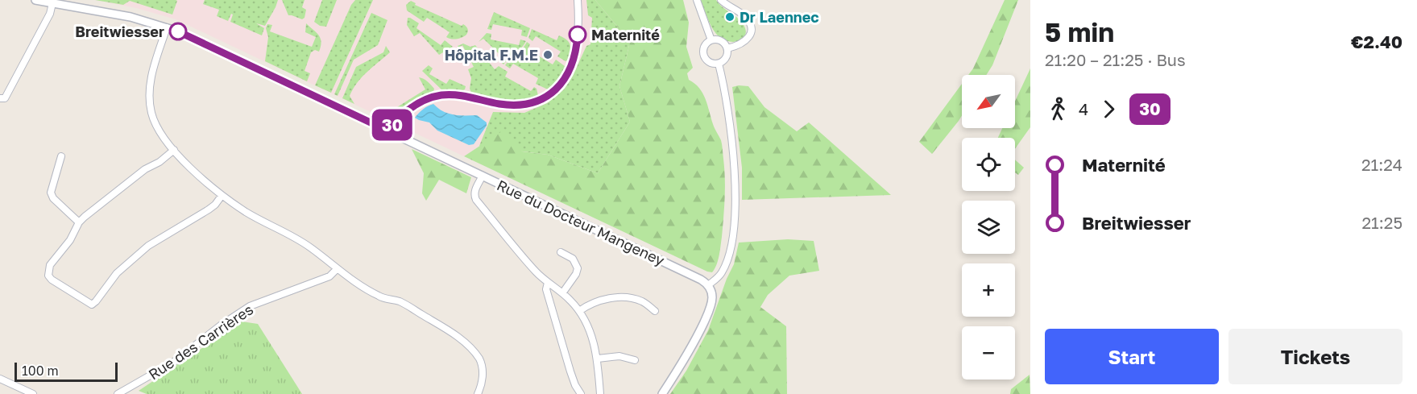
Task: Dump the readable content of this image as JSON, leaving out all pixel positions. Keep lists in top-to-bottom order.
{
  "streets": {
    "street": ["Rue du Docteur Mangeney", "Rue des Carrières"]
  },
  "places": [
    "Dr Laennec",
    "Breitwiesser",
    "Maternité",
    "Hôpital F.M.E"
  ],
  "lines": ["bus line 30"],
  "scale_bar": "100 m",
  "north": "bottom left",
  "page": {
    "on_map": "30",
    "heading": ["5 min", "21:20 – 21:25 · Bus", "€2.40"],
    "map_buttons": ["+", "−"],
    "legs": ["4", "30"],
    "list": [
      {
        "name": "Maternité",
        "value": "21:24"
      },
      {
        "name": "Breitwiesser",
        "value": "21:25"
      }
    ],
    "buttons": ["Start", "Tickets"],
    "scale": "100 m"
  }
}
